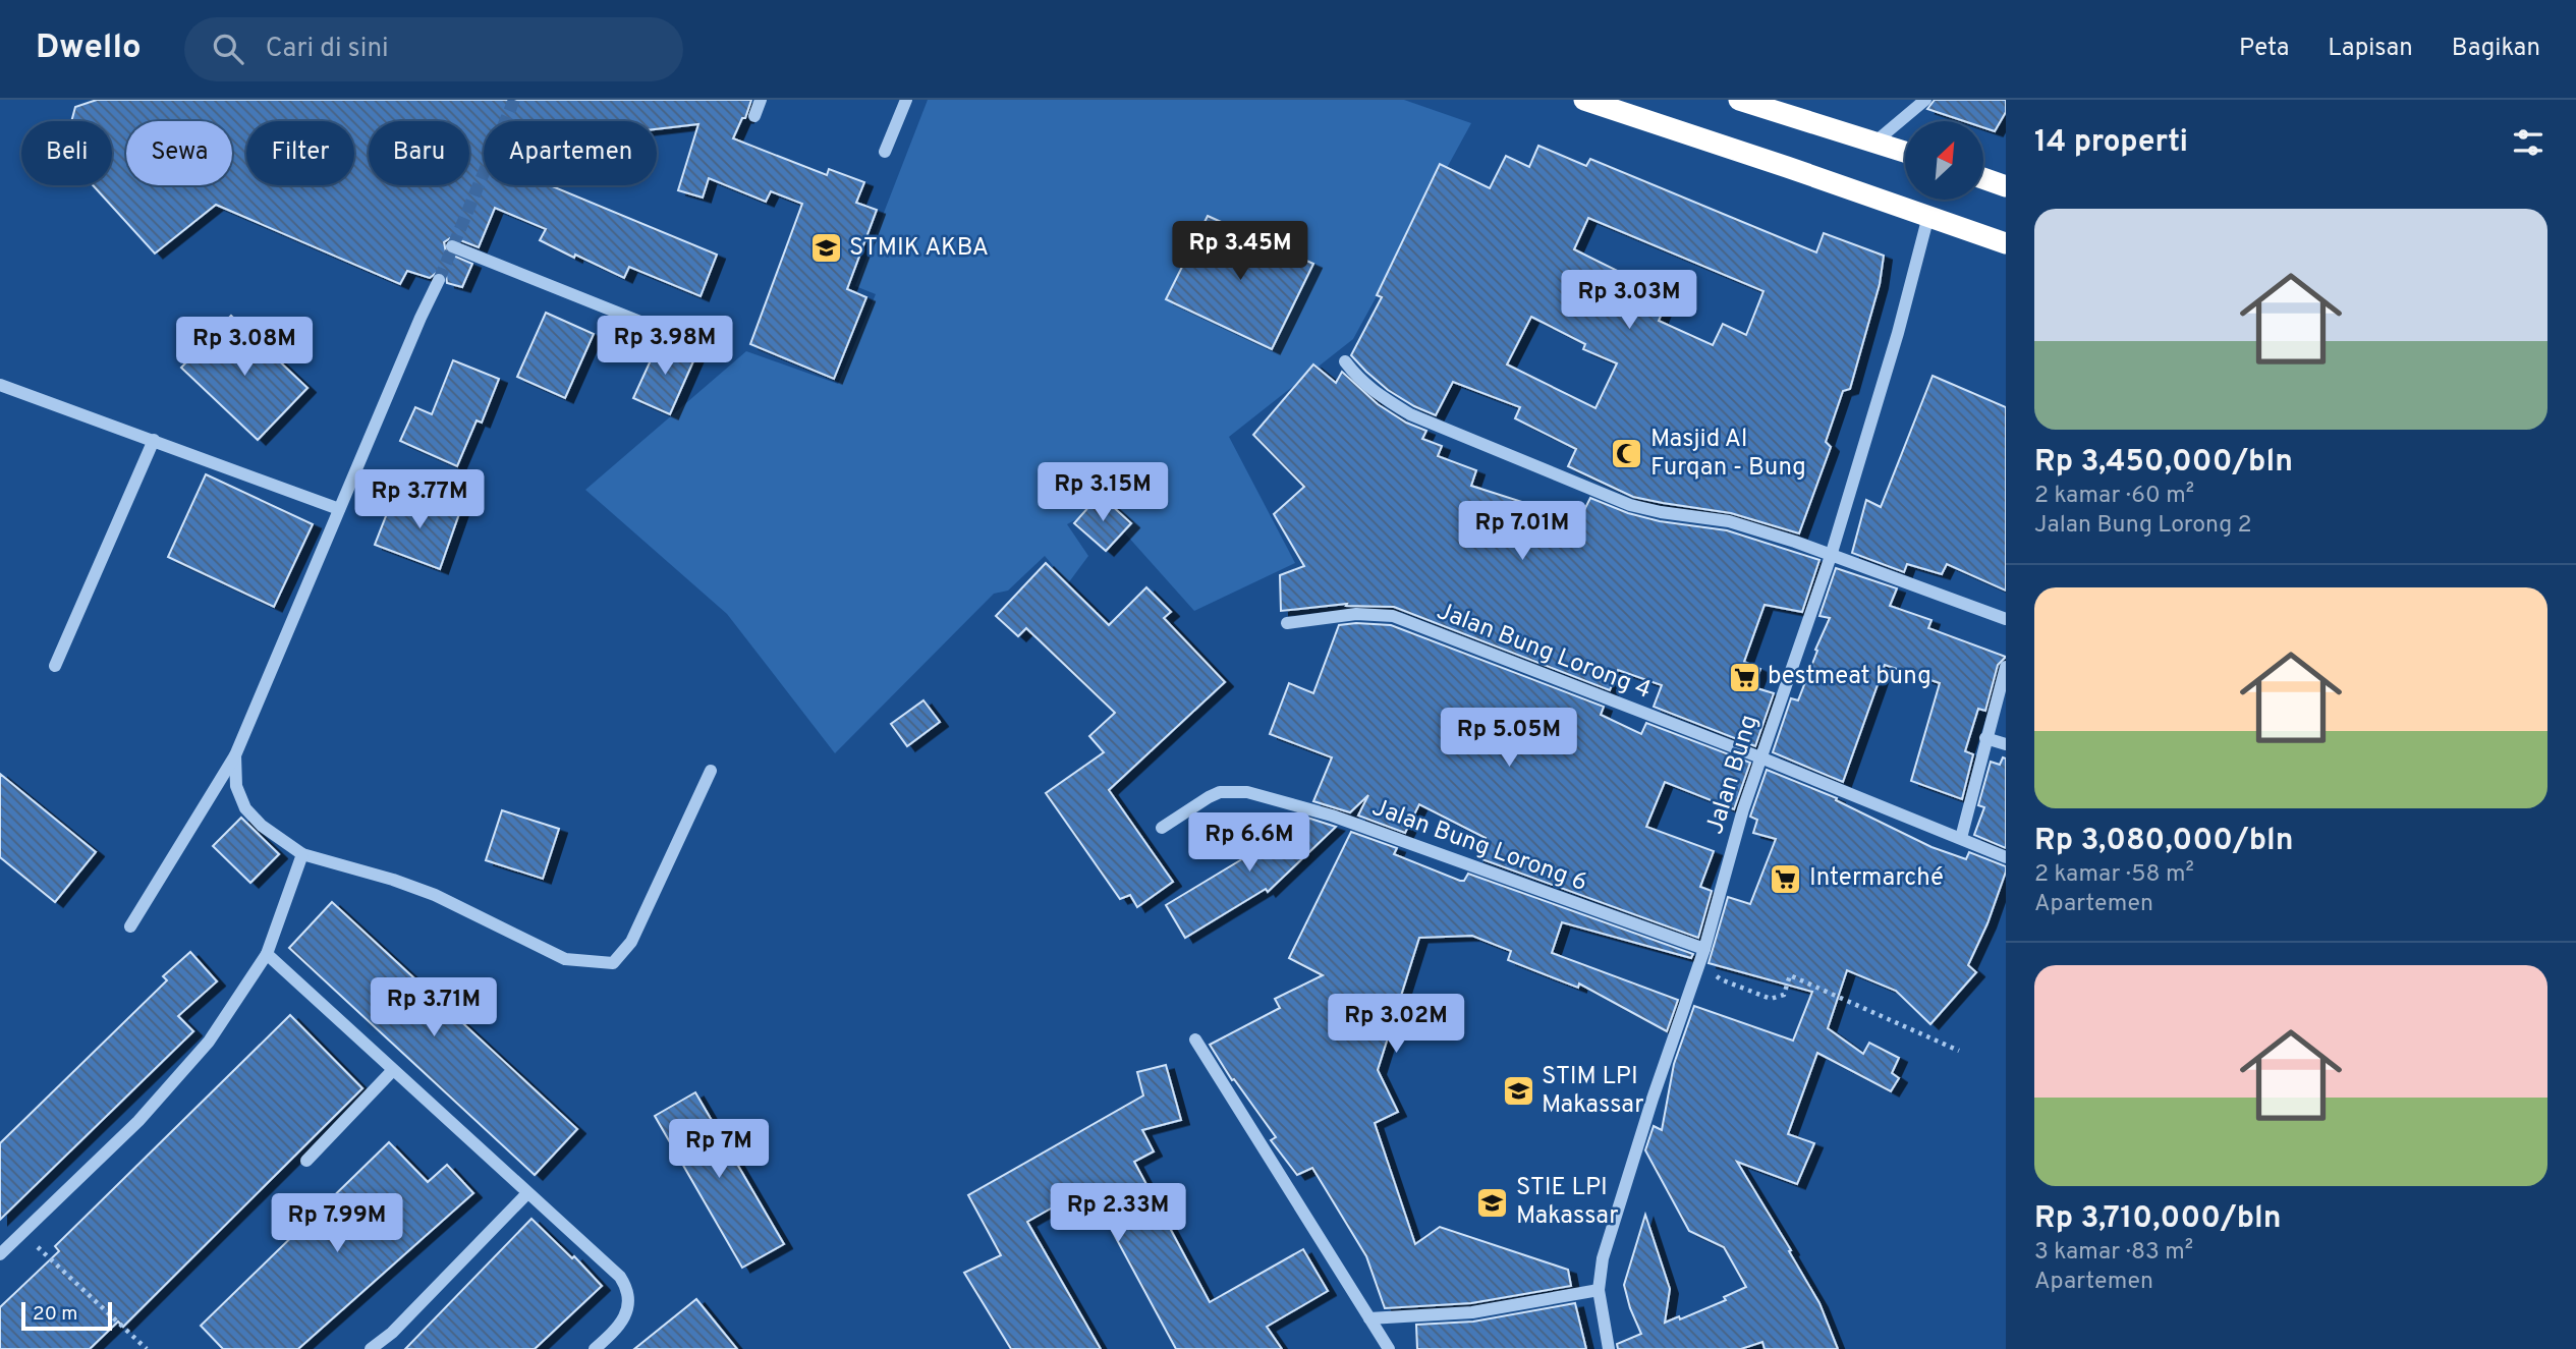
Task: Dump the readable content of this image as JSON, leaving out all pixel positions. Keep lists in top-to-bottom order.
{
  "streets": {
    "street": ["Jalan Bung Lorong 4", "Jalan Bung", "Jalan Bung Lorong 6"]
  },
  "crossings": [
    ["Jalan Bung Lorong 4", "Jalan Bung"],
    ["Jalan Bung", "Jalan Bung Lorong 6"]
  ],
  "places": {
    "school or university": ["STMIK AKBA", "STIM LPI Makassar", "STIE LPI Makassar"],
    "mosque": ["Masjid Al Furqan - Bung"],
    "supermarket": ["bestmeat bung", "Intermarché"]
  },
  "scale_bar": "20 m",
  "north": "top right",
  "page": {
    "header": "Dwello",
    "search": "Cari di sini",
    "nav": ["Peta", "Lapisan", "Bagikan"],
    "heading": "14 properti",
    "chip": [
      "Beli",
      "Sewa",
      "Filter",
      "Baru",
      "Apartemen"
    ],
    "list": [
      {
        "name": "Rp 3,450,000/bln",
        "note": "2 kamar · 60 m² · Jalan Bung Lorong 2"
      },
      {
        "name": "Rp 3,080,000/bln",
        "note": "2 kamar · 58 m² · Apartemen"
      },
      {
        "name": "Rp 3,710,000/bln",
        "note": "3 kamar · 83 m² · Apartemen"
      }
    ],
    "price": [
      "Rp 3.45M",
      "Rp 3.03M",
      "Rp 3.98M",
      "Rp 3.08M",
      "Rp 3.15M",
      "Rp 3.77M",
      "Rp 7.01M",
      "Rp 5.05M",
      "Rp 6.6M",
      "Rp 3.71M",
      "Rp 3.02M",
      "Rp 7M",
      "Rp 2.33M",
      "Rp 7.99M"
    ],
    "scale": "20 m"
  }
}
